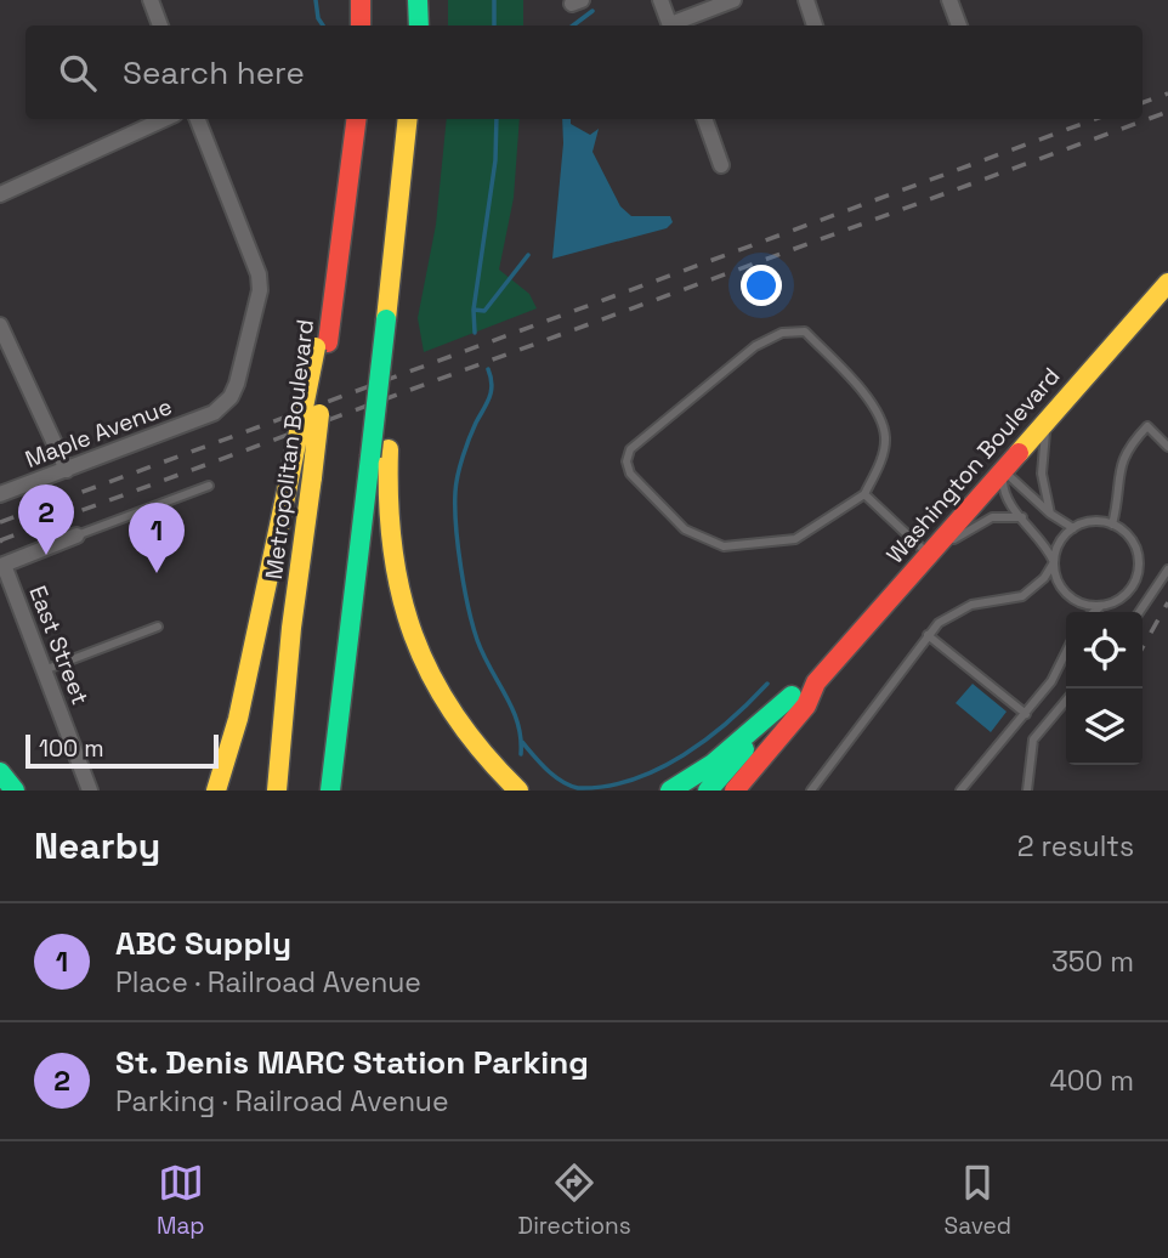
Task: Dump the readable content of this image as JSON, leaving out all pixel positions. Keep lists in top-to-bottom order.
{
  "streets": {
    "main road": ["Metropolitan Boulevard", "Washington Boulevard"],
    "street": ["Maple Avenue", "East Street"]
  },
  "scale_bar": "100 m",
  "page": {
    "search": "Search here",
    "pins": ["2", "1"],
    "scale": "100 m",
    "heading": ["Nearby", "2 results"],
    "list": [
      {
        "mark": "1",
        "name": "ABC Supply",
        "note": "Place · Railroad Avenue",
        "value": "350 m"
      },
      {
        "mark": "2",
        "name": "St. Denis MARC Station Parking",
        "note": "Parking · Railroad Avenue",
        "value": "400 m"
      }
    ],
    "nav": ["Map", "Directions", "Saved"]
  }
}
